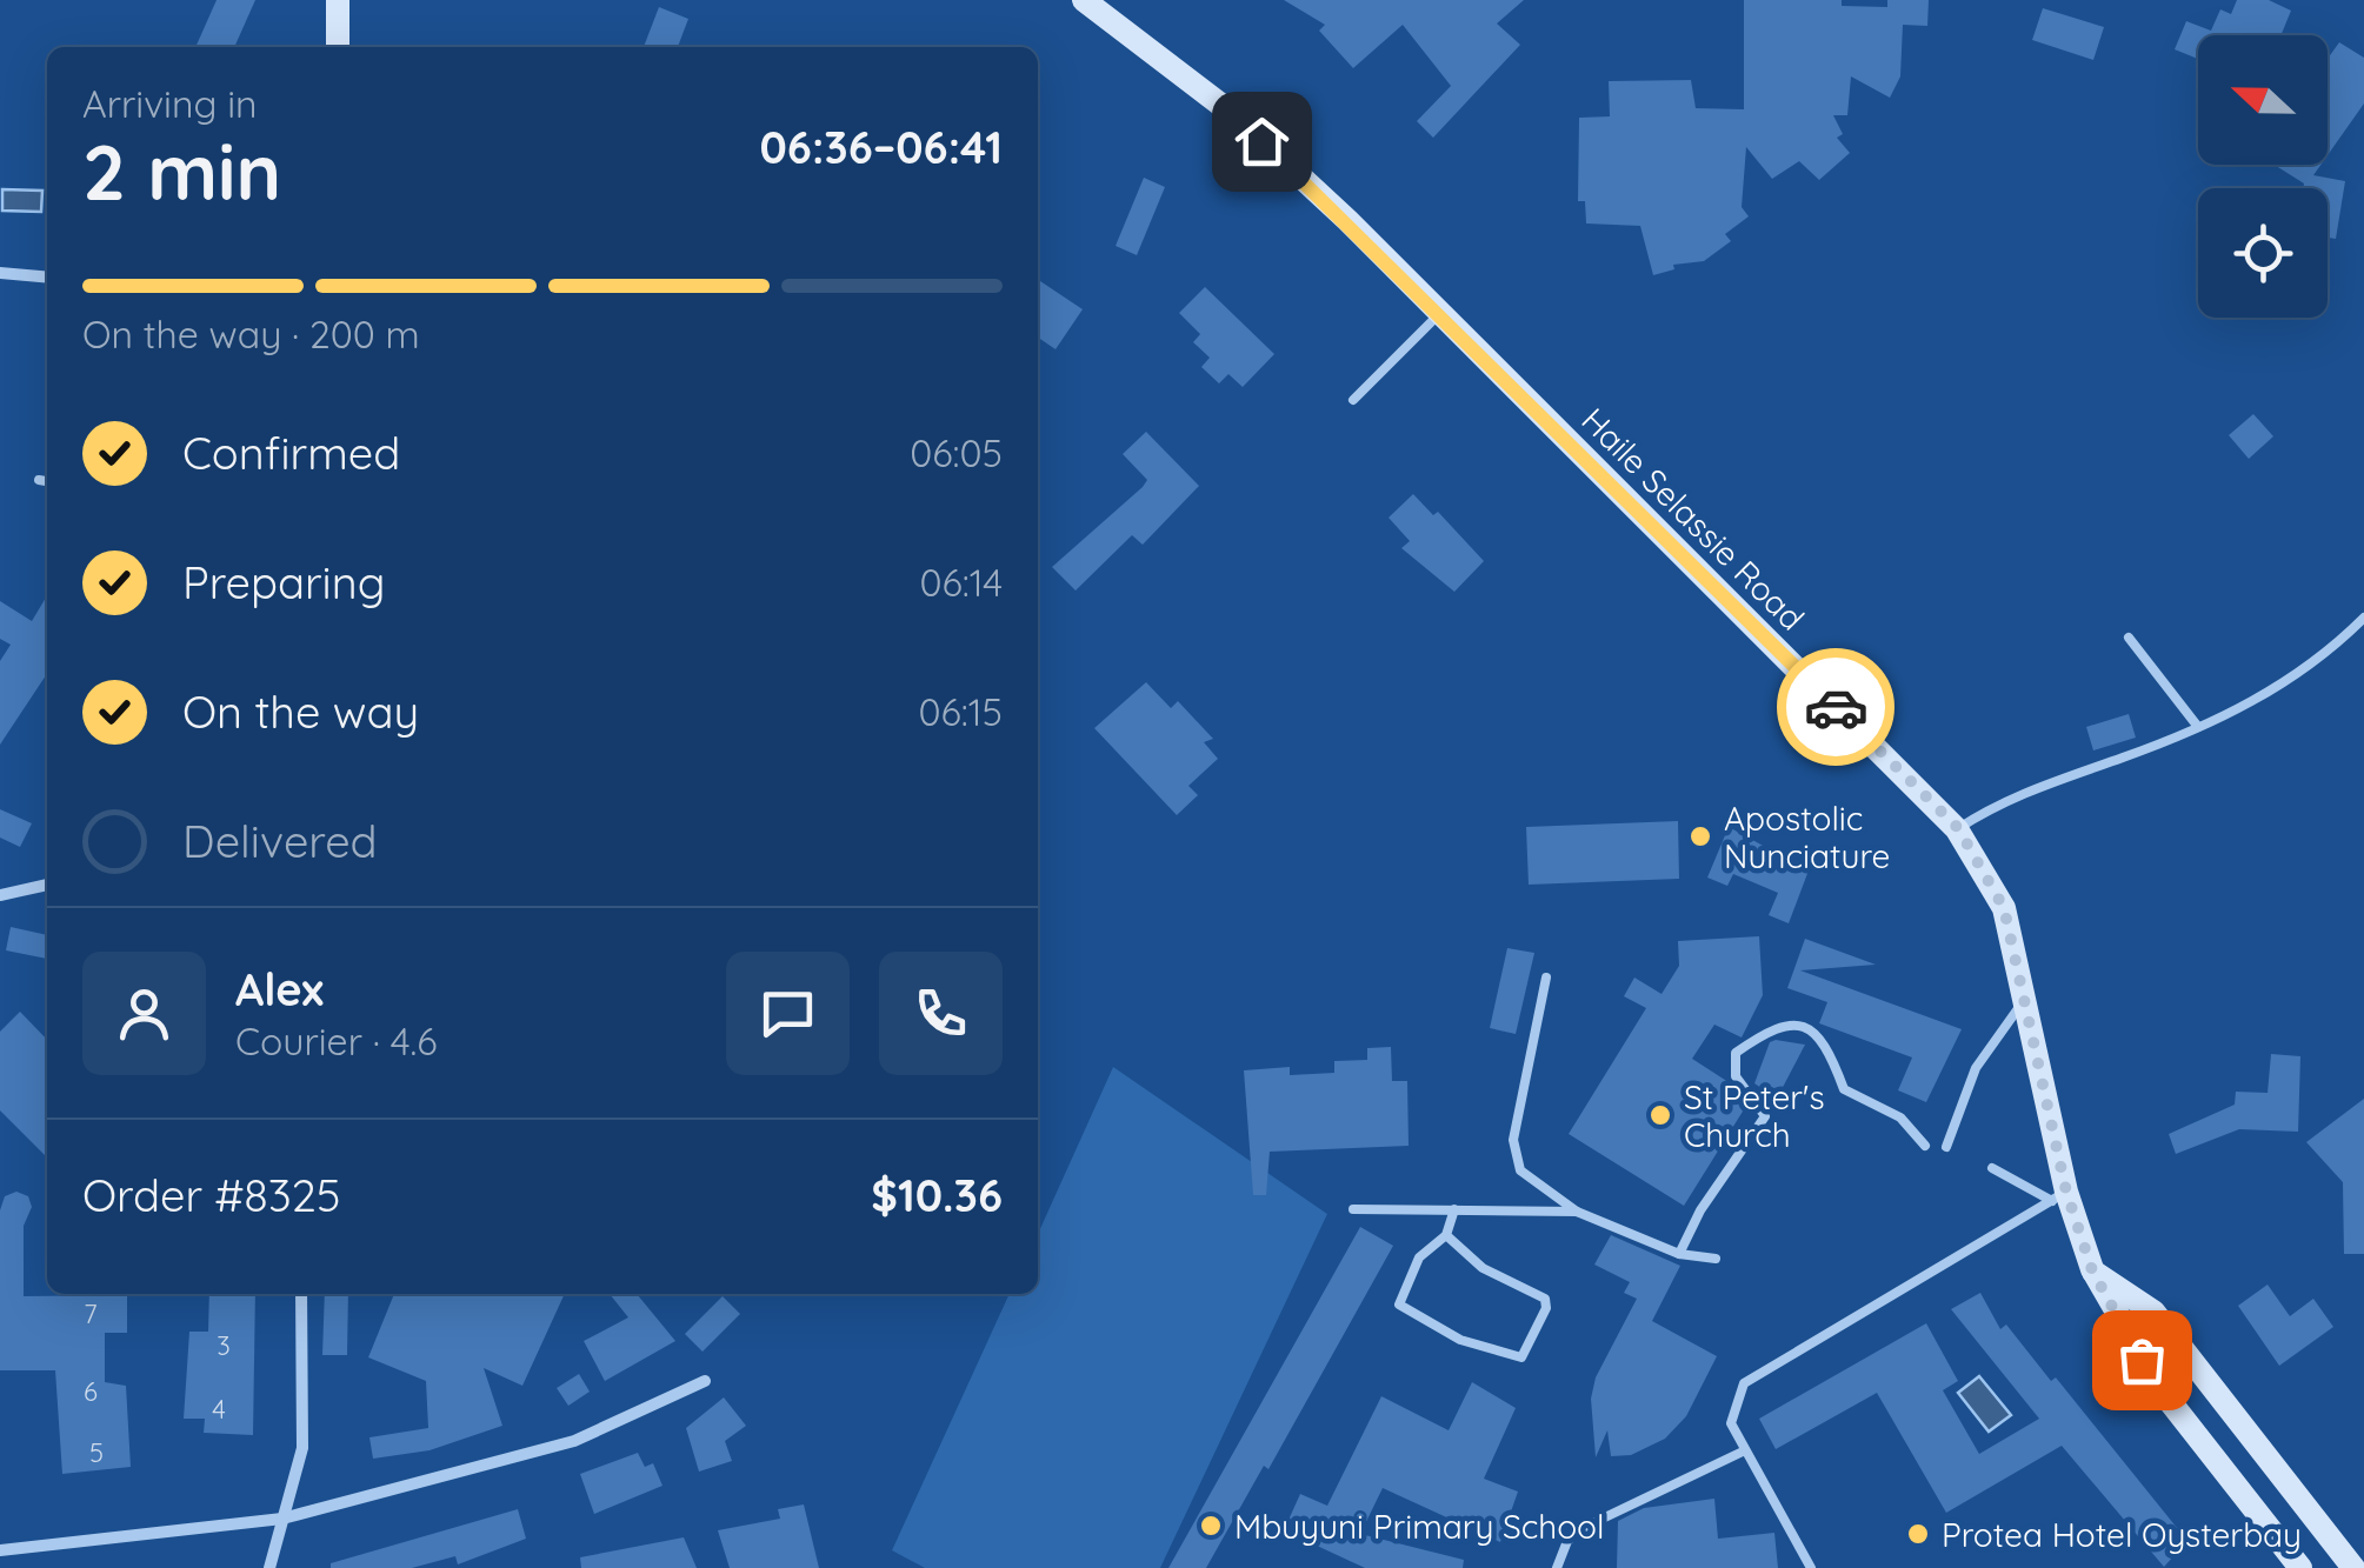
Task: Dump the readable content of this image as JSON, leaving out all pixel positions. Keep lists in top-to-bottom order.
{
  "streets": {
    "street": ["Haile Selassie Road"]
  },
  "places": [
    "Apostolic Nunciature",
    "St Peter's Church",
    "Mbuyuni Primary School",
    "Protea Hotel Oysterbay"
  ],
  "house_numbers": [
    "7",
    "3",
    "6",
    "4",
    "5"
  ],
  "north": "left",
  "page": {
    "heading": ["2 min", "Arriving in", "06:36–06:41"],
    "panel": [
      "Alex",
      "Courier · 4.6",
      "Order #8325",
      "$10.36"
    ],
    "bar": "On the way · 200 m",
    "list": [
      ["Confirmed", "06:05"],
      ["Preparing", "06:14"],
      ["On the way", "06:15"],
      "Delivered"
    ]
  }
}
